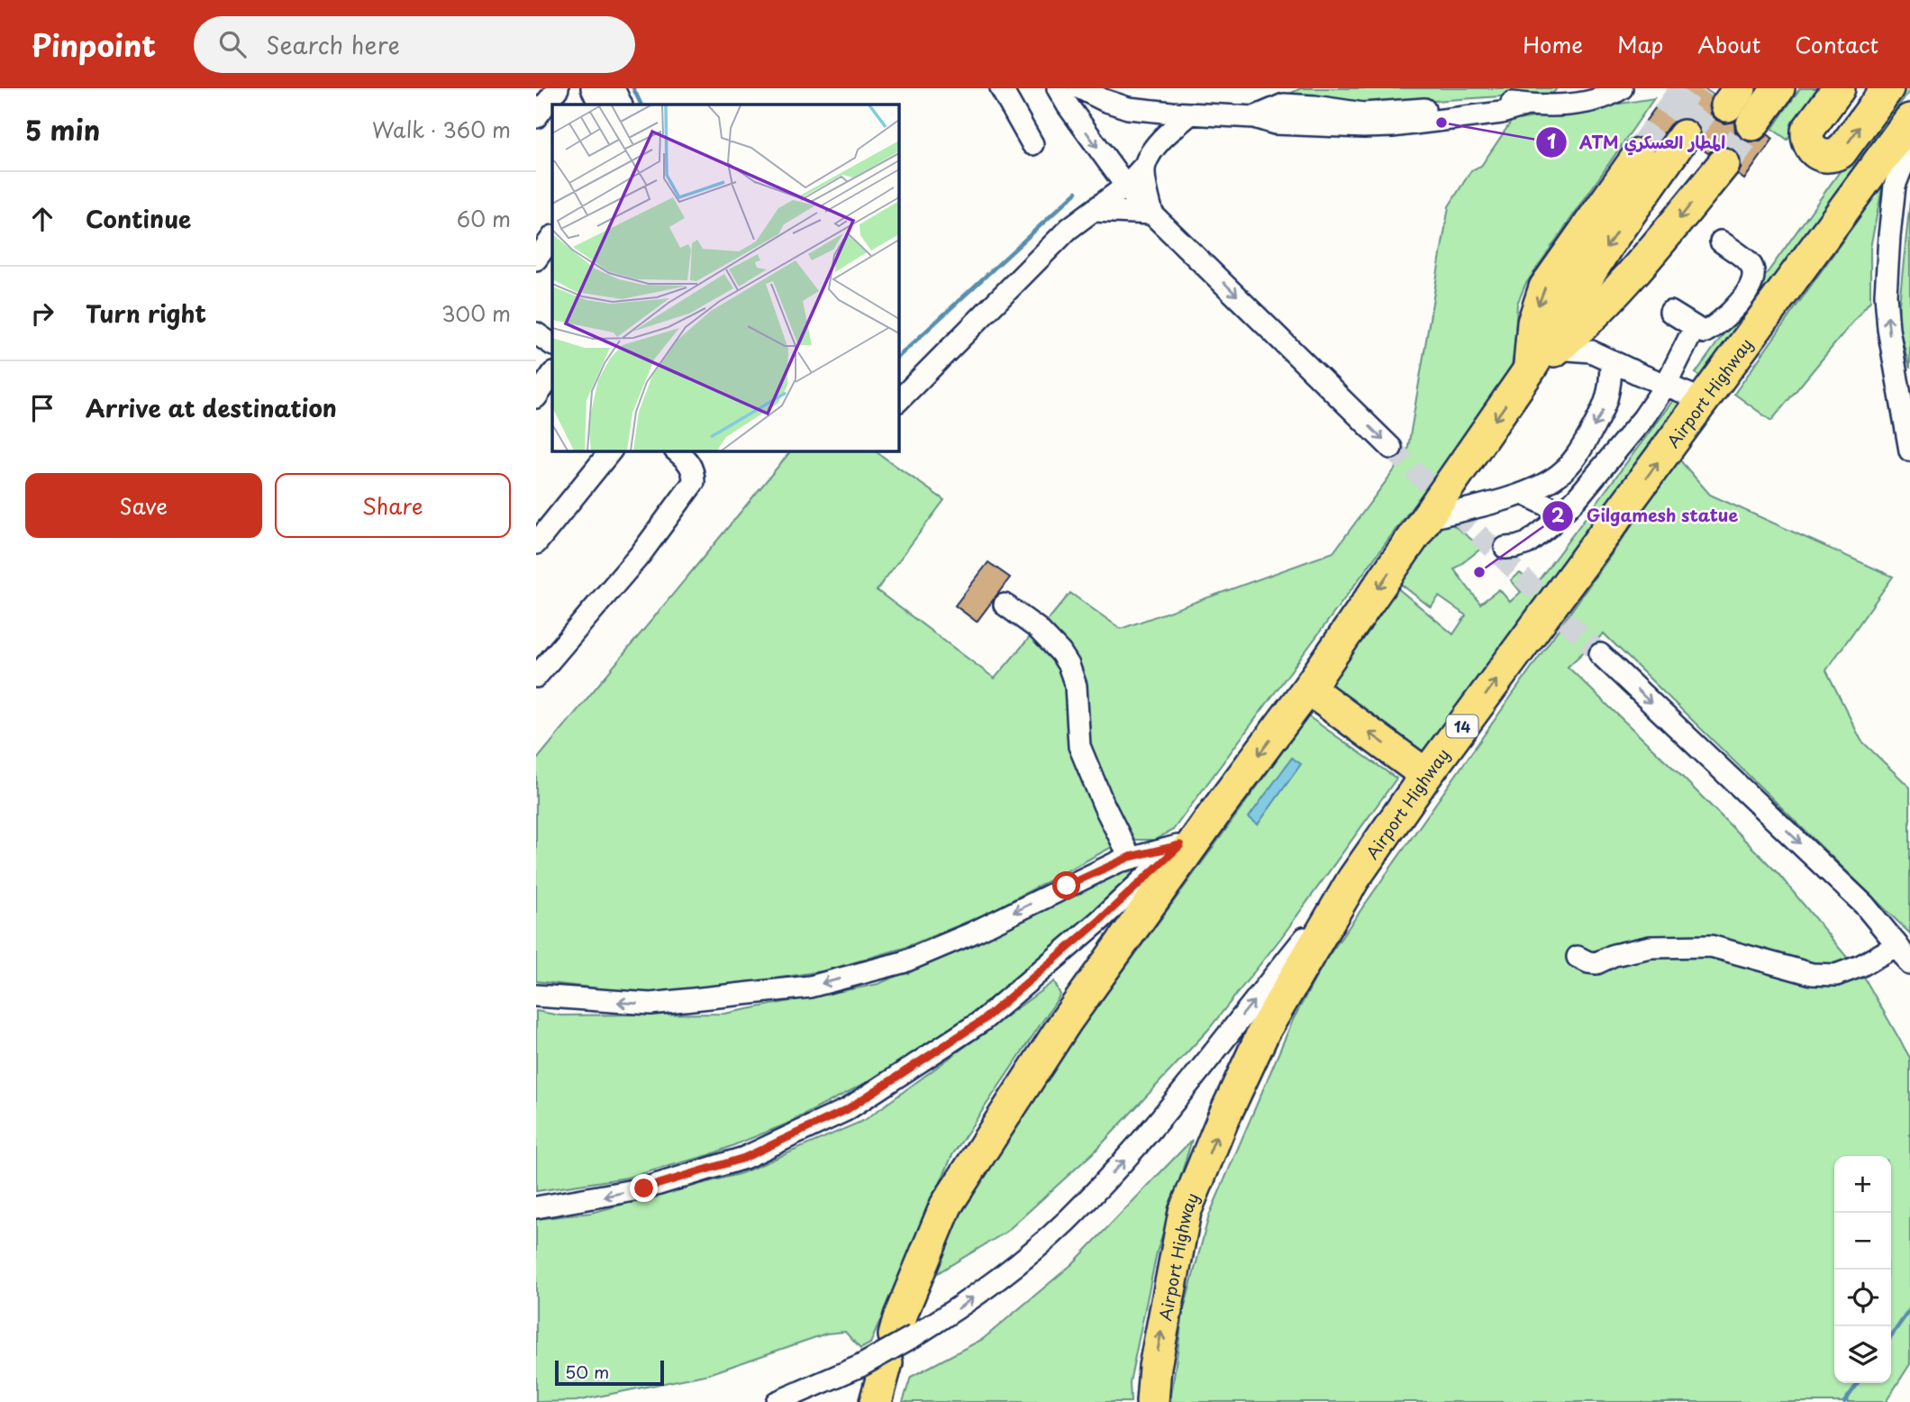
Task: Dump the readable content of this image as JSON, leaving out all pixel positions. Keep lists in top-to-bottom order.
{
  "streets": {
    "highway": ["Airport Highway", "14"]
  },
  "places": ["ATM المطار العسكري", "Gilgamesh statue"],
  "scale_bar": "50 m",
  "page": {
    "header": "Pinpoint",
    "search": "Search here",
    "nav": [
      "Home",
      "Map",
      "About",
      "Contact"
    ],
    "heading": ["5 min", "Walk · 360 m"],
    "list": [
      ["Continue", "60 m"],
      ["Turn right", "300 m"],
      "Arrive at destination"
    ],
    "buttons": ["Save", "Share"],
    "map_buttons": ["+", "−"],
    "scale": "50 m"
  }
}
